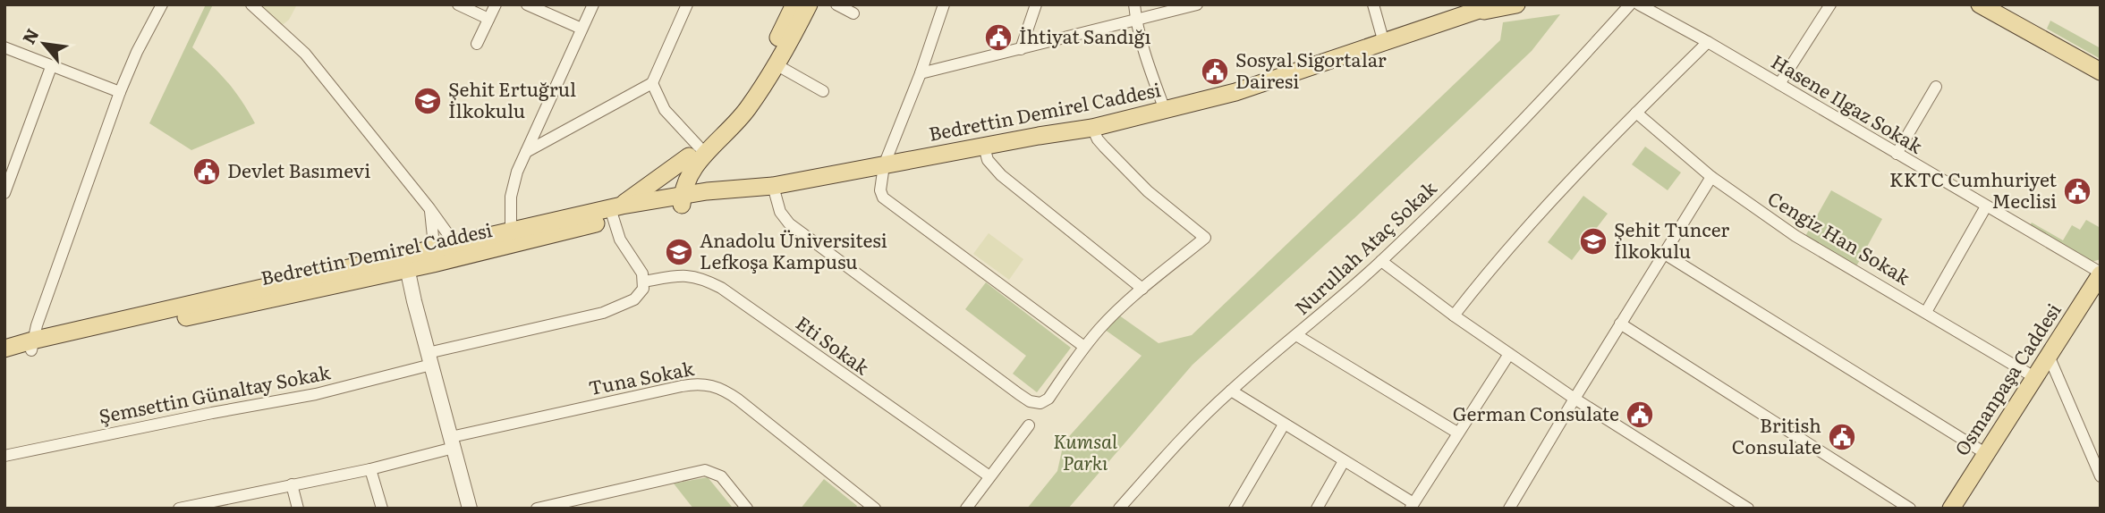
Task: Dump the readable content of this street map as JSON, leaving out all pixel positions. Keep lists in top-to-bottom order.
{
  "streets": {
    "main road": ["Bedrettin Demirel Caddesi", "Osmanpaşa Caddesi"],
    "street": [
      "Hasene Ilgaz Sokak",
      "Cengiz Han Sokak",
      "Nurullah Ataç Sokak",
      "Eti Sokak",
      "Tuna Sokak",
      "Şemsettin Günaltay Sokak"
    ]
  },
  "crossings": [
    ["Hasene Ilgaz Sokak", "Osmanpaşa Caddesi"],
    ["Cengiz Han Sokak", "Osmanpaşa Caddesi"],
    ["Eti Sokak", "Şemsettin Günaltay Sokak"]
  ],
  "parks": ["Kumsal Parkı"],
  "places": {
    "public building": [
      "İhtiyat Sandığı",
      "Sosyal Sigortalar Dairesi",
      "Devlet Basımevi",
      "KKTC Cumhuriyet Meclisi",
      "German Consulate",
      "British Consulate"
    ],
    "school or university": ["Şehit Ertuğrul İlkokulu", "Şehit Tuncer İlkokulu", "Anadolu Üniversitesi Lefkoşa Kampusu"]
  },
  "north": "top left"
}
